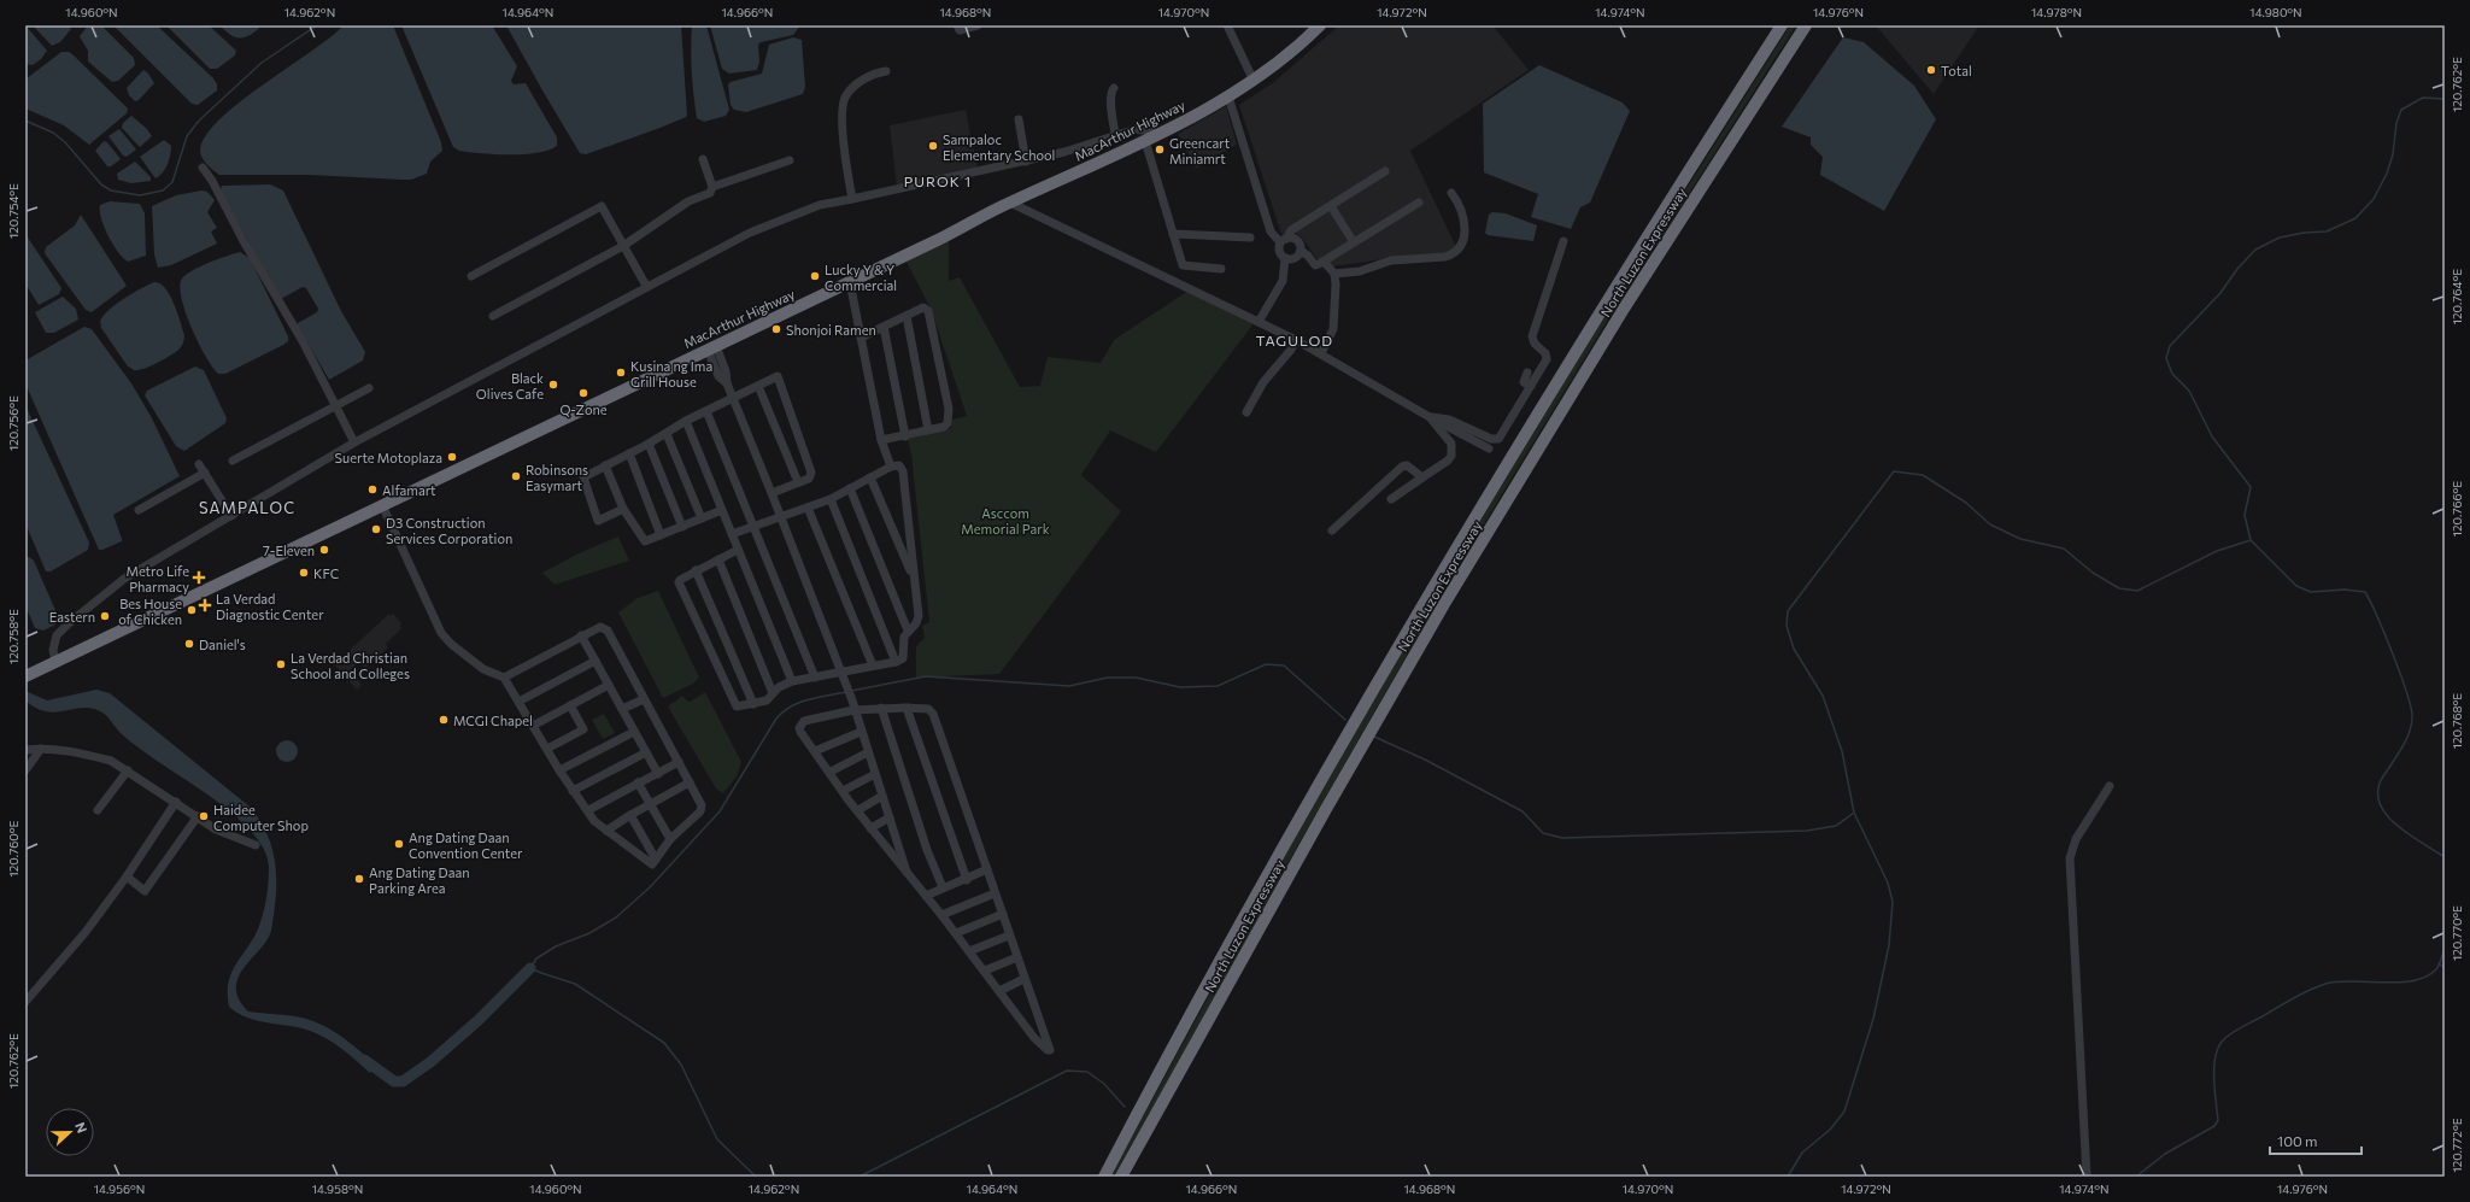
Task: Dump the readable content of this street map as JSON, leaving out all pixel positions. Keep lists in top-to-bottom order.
{
  "streets": {
    "highway": ["MacArthur Highway", "North Luzon Expressway"]
  },
  "districts": ["PUROK 1", "TAGULOD", "SAMPALOC"],
  "parks": ["Asccom Memorial Park"],
  "places": {
    "other": [
      "Total",
      "Sampaloc Elementary School",
      "Greencart Miniamrt",
      "Lucky Y & Y Commercial",
      "Shonjoi Ramen",
      "Kusina ng Ima Grill House",
      "Black Olives Cafe",
      "Q-Zone",
      "Suerte Motoplaza",
      "Robinsons Easymart",
      "Alfamart",
      "D3 Construction Services Corporation",
      "7-Eleven",
      "KFC",
      "Bes House of Chicken",
      "Eastern",
      "Daniel's",
      "La Verdad Christian School and Colleges",
      "MCGI Chapel",
      "Haidee Computer Shop",
      "Ang Dating Daan Convention Center",
      "Ang Dating Daan Parking Area"
    ],
    "health": ["Metro Life Pharmacy", "La Verdad Diagnostic Center"]
  },
  "scale_bar": "100 m",
  "north": "right",
  "coordinates": [
    "14.960°N",
    "14.962°N",
    "14.964°N",
    "14.966°N",
    "14.968°N",
    "14.970°N",
    "14.972°N",
    "14.974°N",
    "14.976°N",
    "14.978°N",
    "14.980°N",
    "120.762°E",
    "120.754°E",
    "120.764°E",
    "120.756°E",
    "120.766°E",
    "120.758°E",
    "120.768°E",
    "120.760°E",
    "120.770°E",
    "120.772°E",
    "14.956°N",
    "14.958°N"
  ]
}
